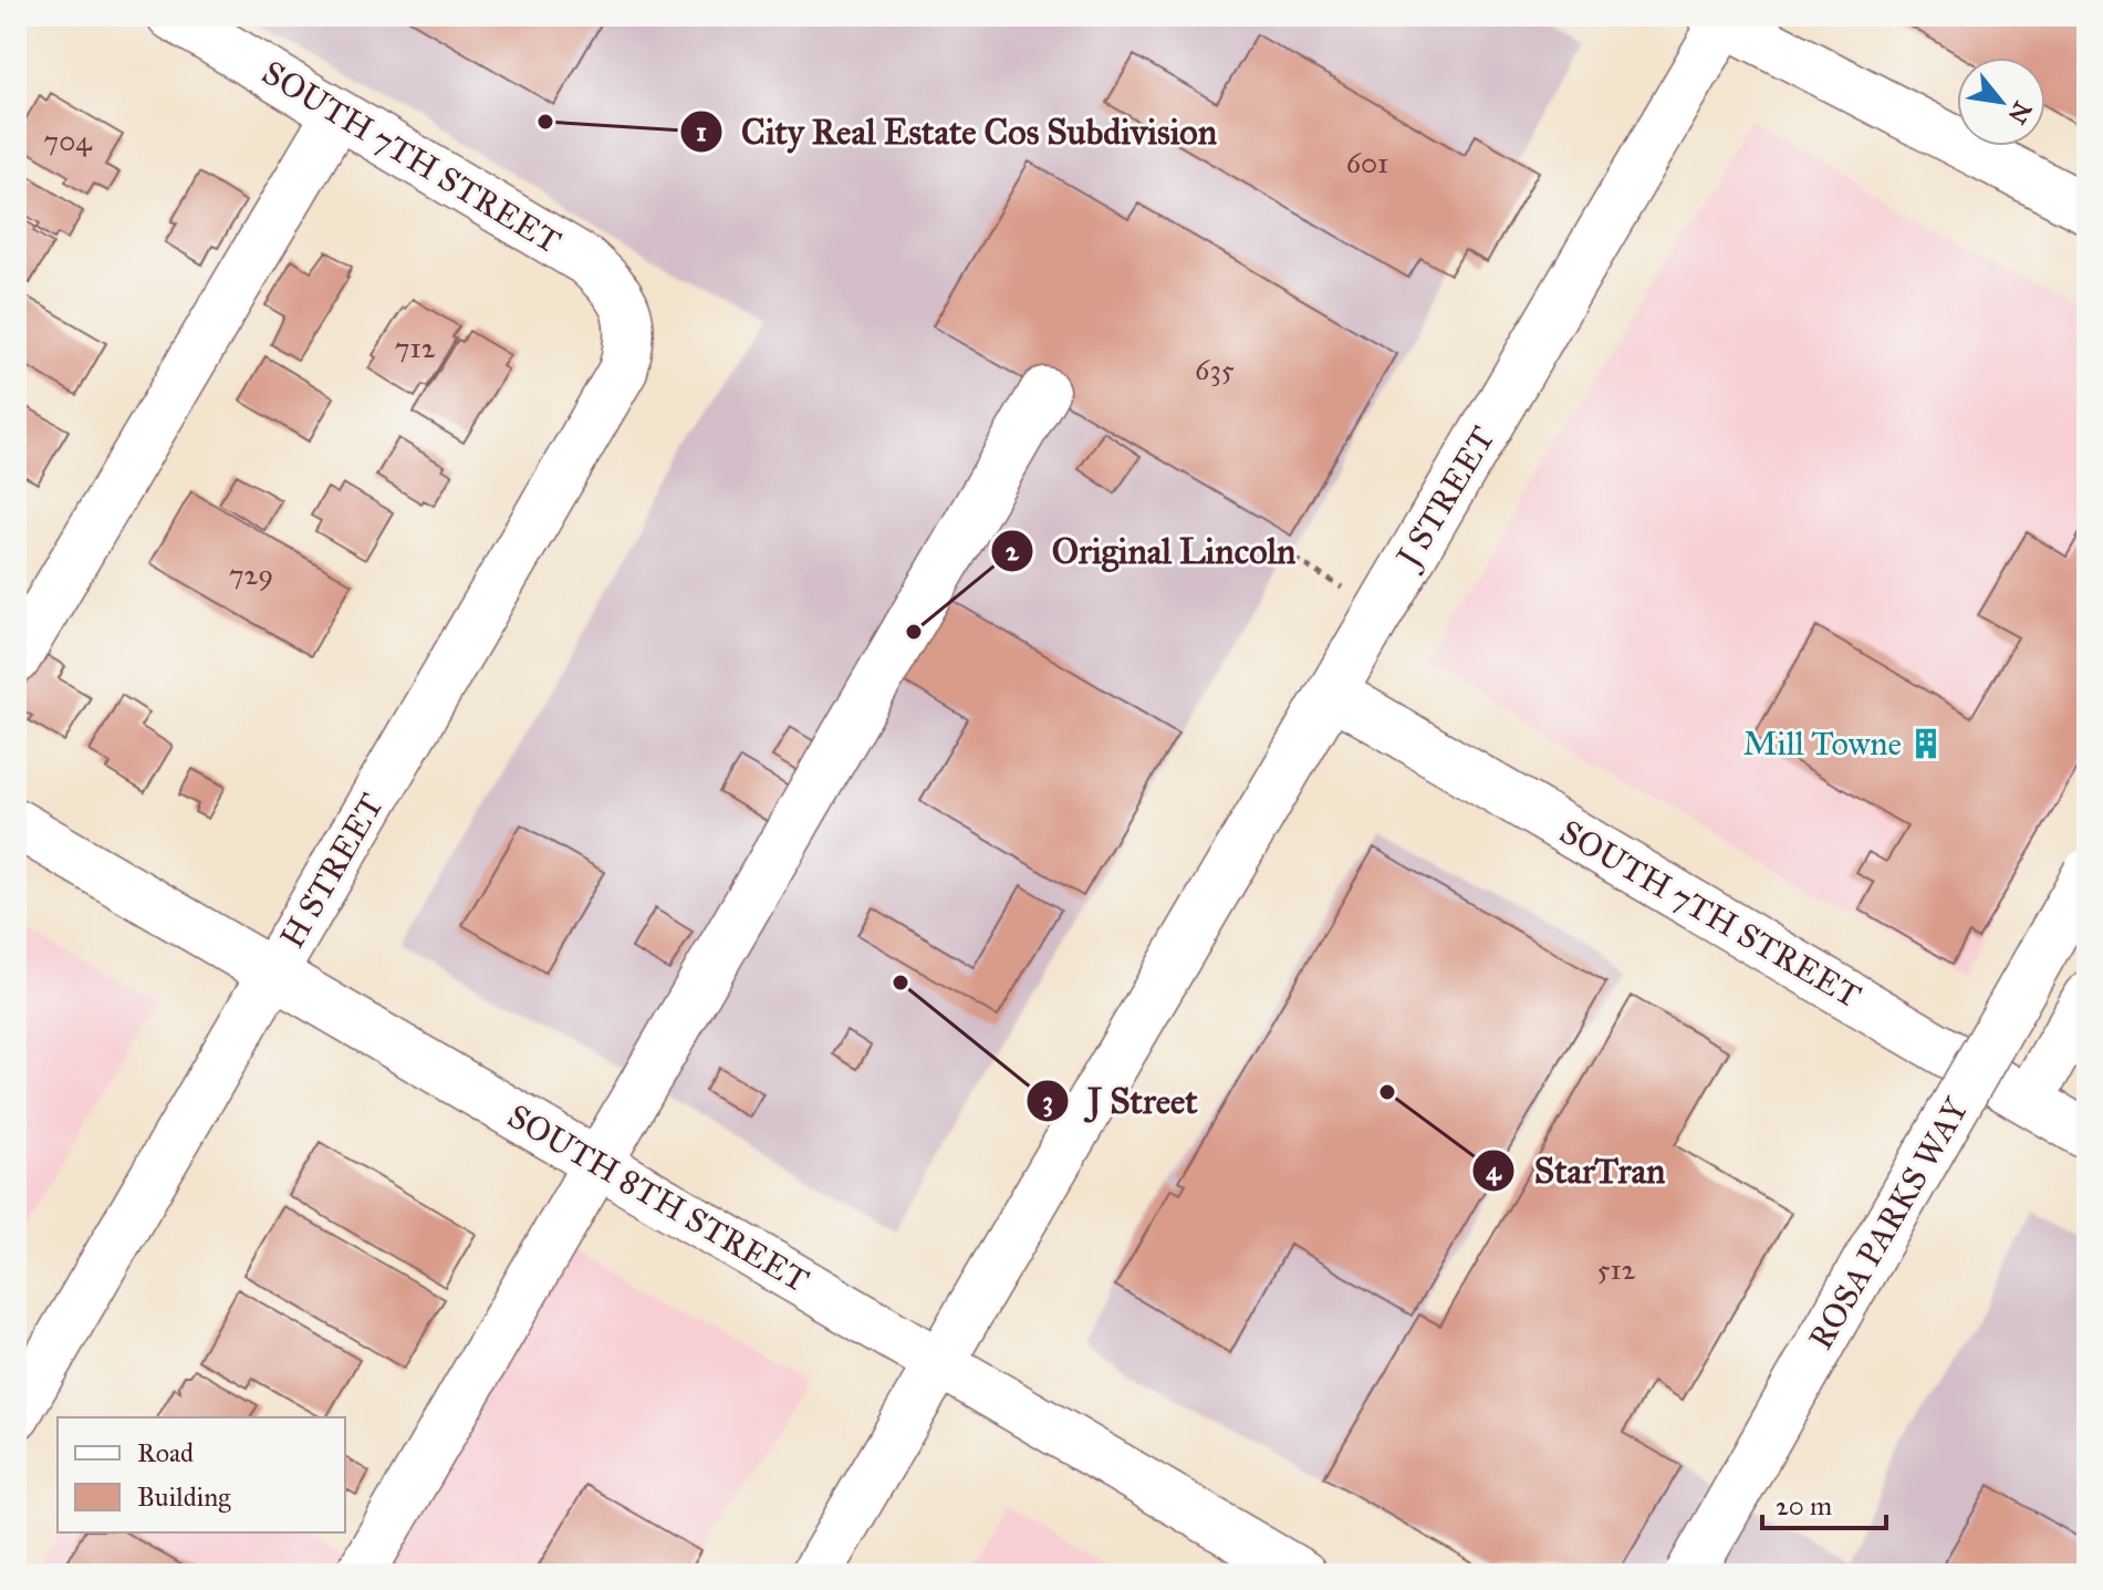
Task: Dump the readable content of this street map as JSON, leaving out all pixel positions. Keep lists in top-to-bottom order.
{
  "streets": {
    "main road": [
      "SOUTH 7TH STREET",
      "J STREET",
      "H STREET",
      "SOUTH 8TH STREET",
      "ROSA PARKS WAY"
    ]
  },
  "crossings": [
    ["SOUTH 7TH STREET", "J STREET"],
    ["SOUTH 7TH STREET", "H STREET"],
    ["J STREET", "SOUTH 8TH STREET"],
    ["H STREET", "SOUTH 8TH STREET"]
  ],
  "places": {
    "other": [
      "City Real Estate Cos Subdivision",
      "Original Lincoln",
      "J Street",
      "StarTran"
    ],
    "building": ["Mill Towne"]
  },
  "house_numbers": [
    "704",
    "601",
    "712",
    "635",
    "729",
    "512"
  ],
  "legend": ["Road", "Building"],
  "scale_bar": "20 m",
  "north": "bottom right"
}
